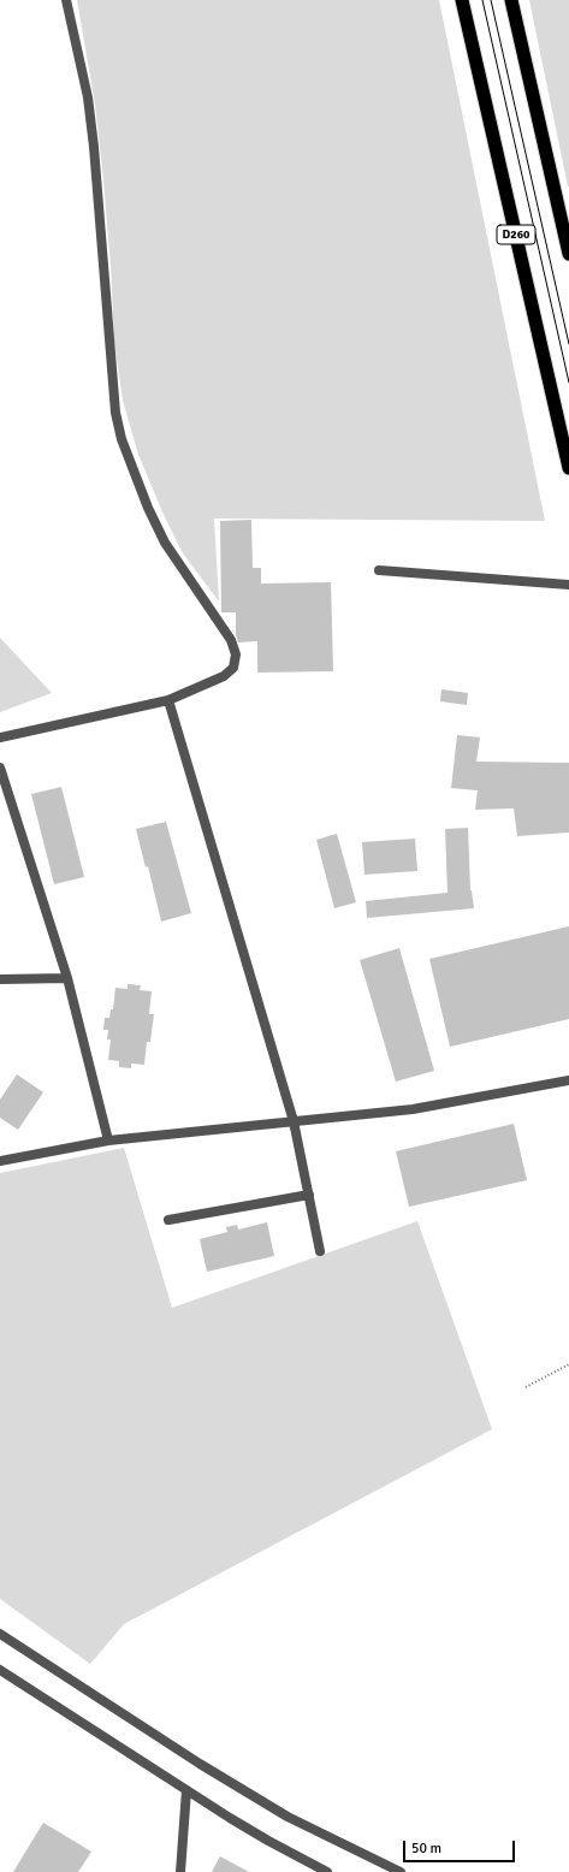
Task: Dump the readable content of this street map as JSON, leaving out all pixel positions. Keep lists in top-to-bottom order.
{
  "streets": {
    "highway": ["D260"]
  },
  "scale_bar": "50 m"
}
